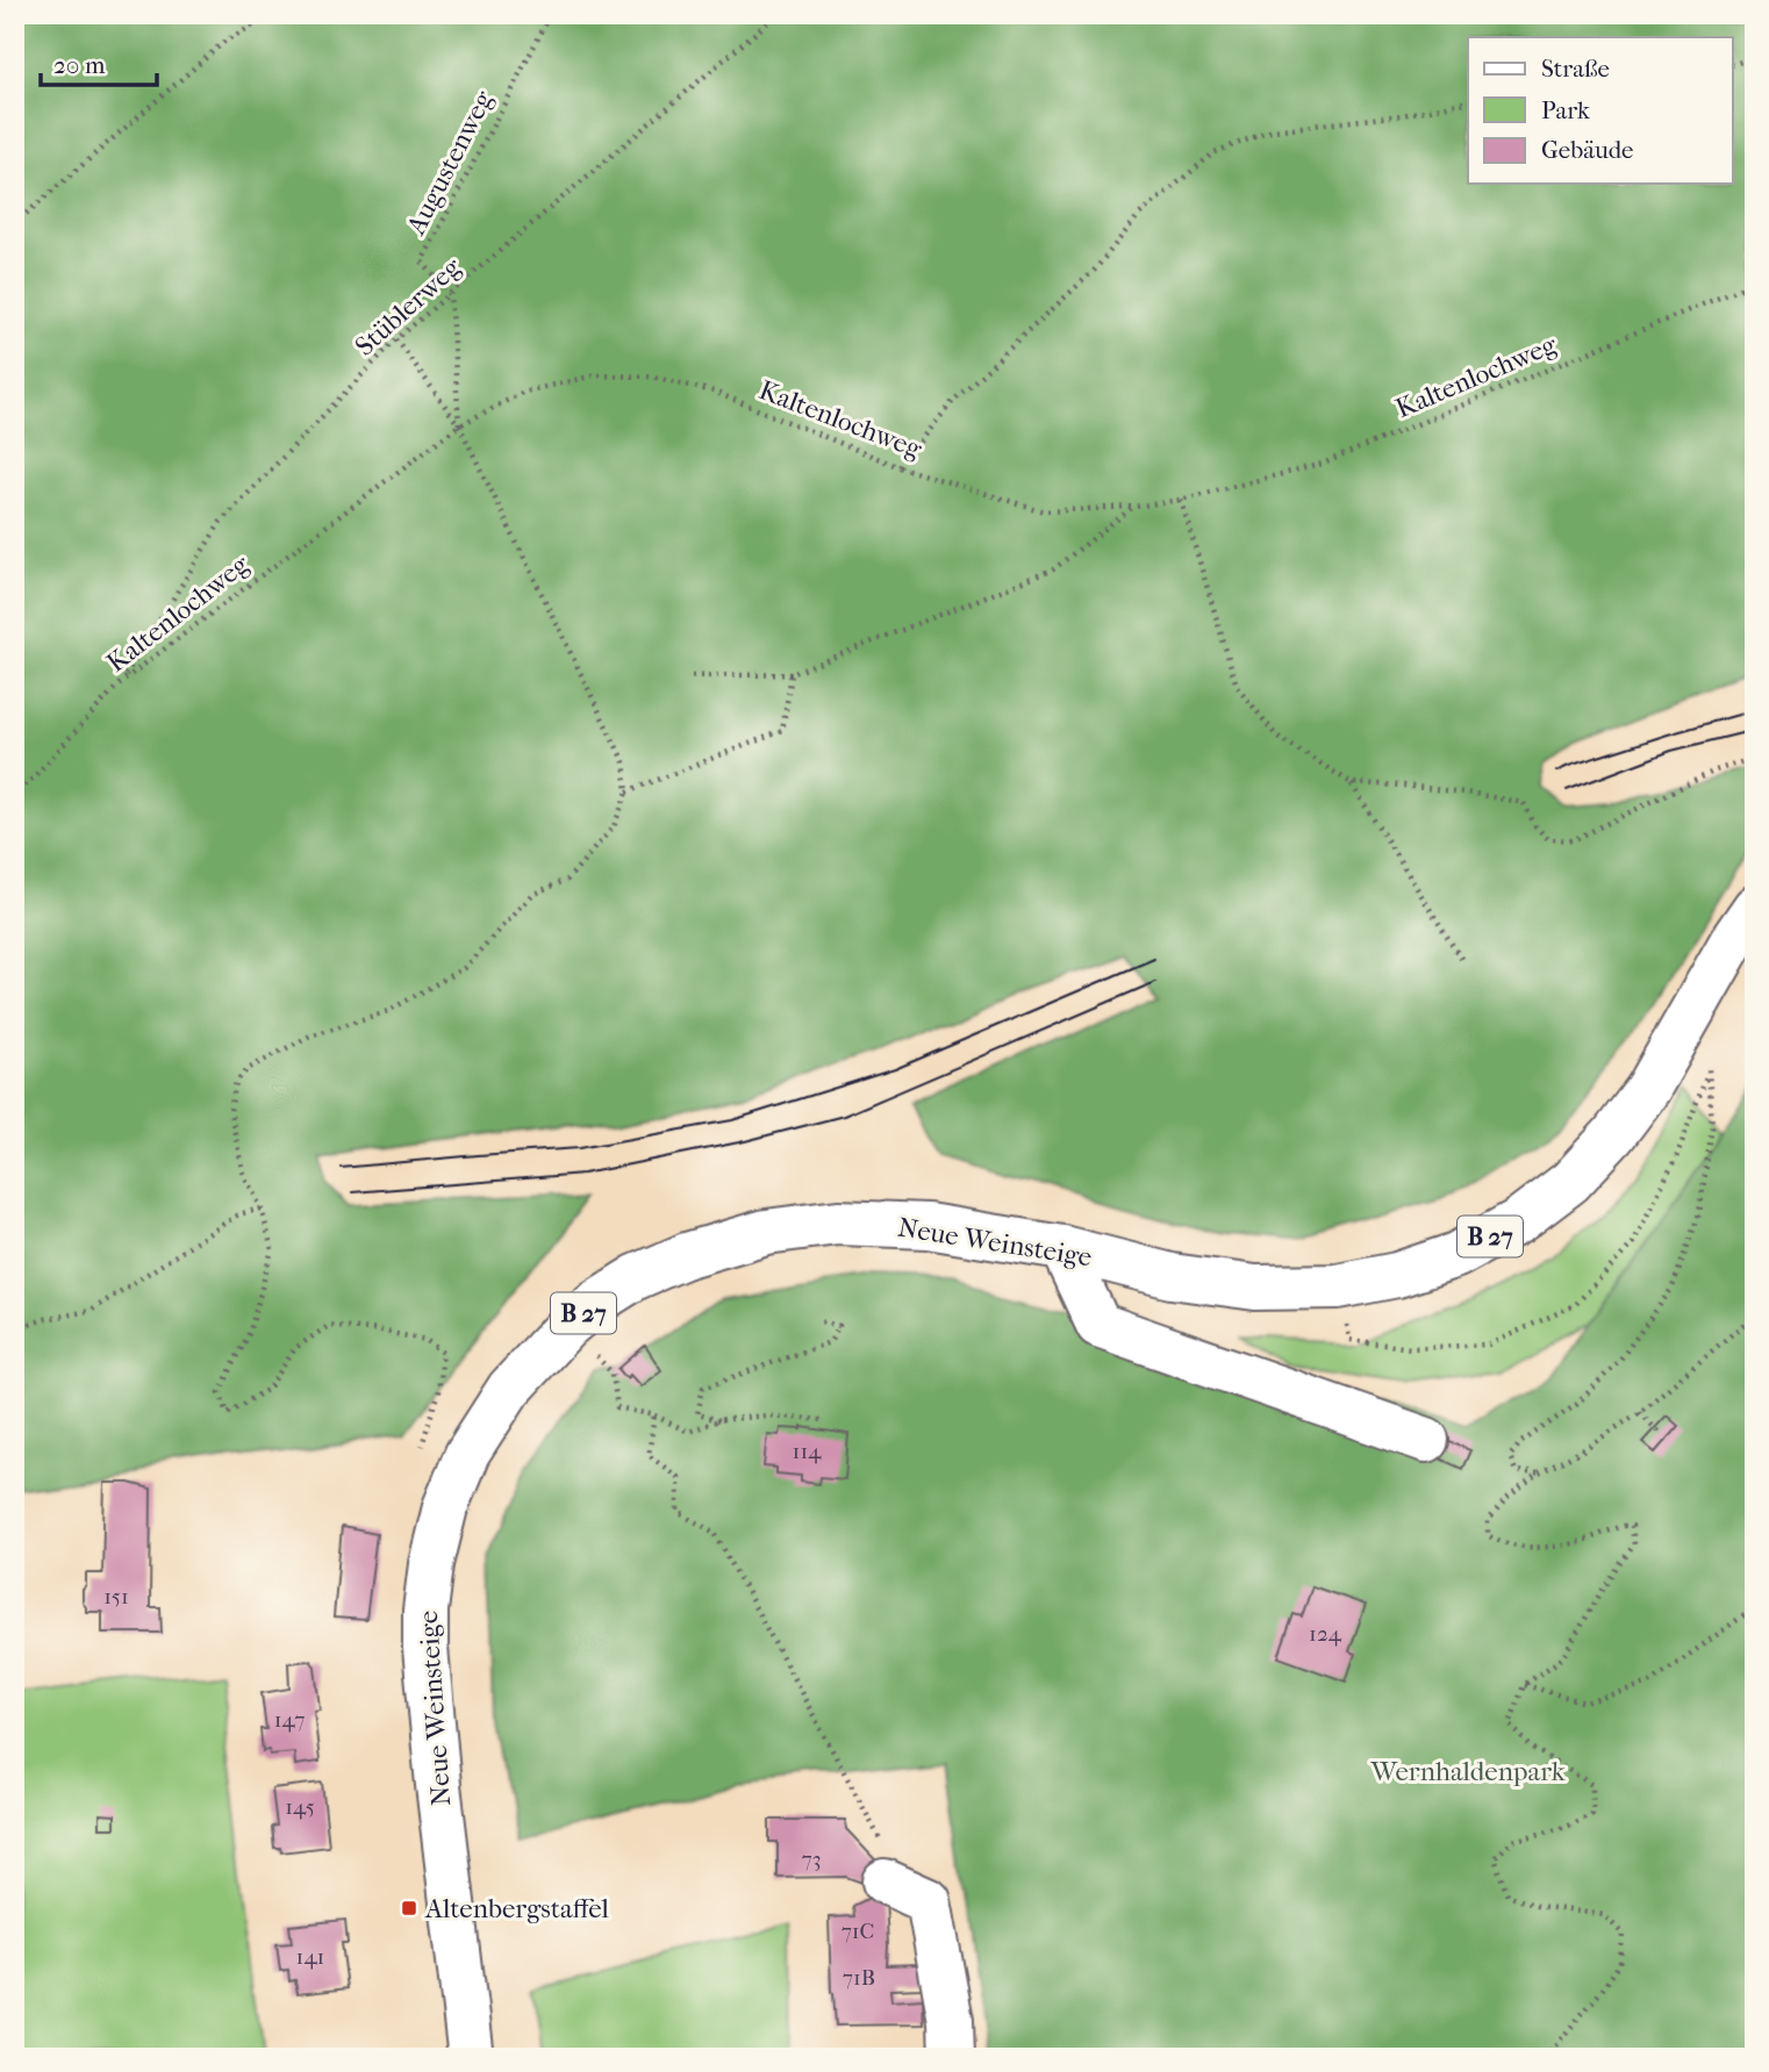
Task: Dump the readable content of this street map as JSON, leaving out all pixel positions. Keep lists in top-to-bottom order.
{
  "streets": {
    "main road": ["B 27", "Neue Weinsteige"],
    "path": ["Augustenweg", "Stüblerweg", "Kaltenlochweg"]
  },
  "crossings": [
    ["Augustenweg", "Stüblerweg"],
    ["Stüblerweg", "Kaltenlochweg"]
  ],
  "parks": ["Wernhaldenpark"],
  "places": {
    "transit": ["Altenbergstaffel"]
  },
  "house_numbers": [
    "114",
    "151",
    "124",
    "147",
    "145",
    "73",
    "71C",
    "141",
    "71B"
  ],
  "legend": ["Straße", "Park", "Gebäude"],
  "scale_bar": "20 m"
}
